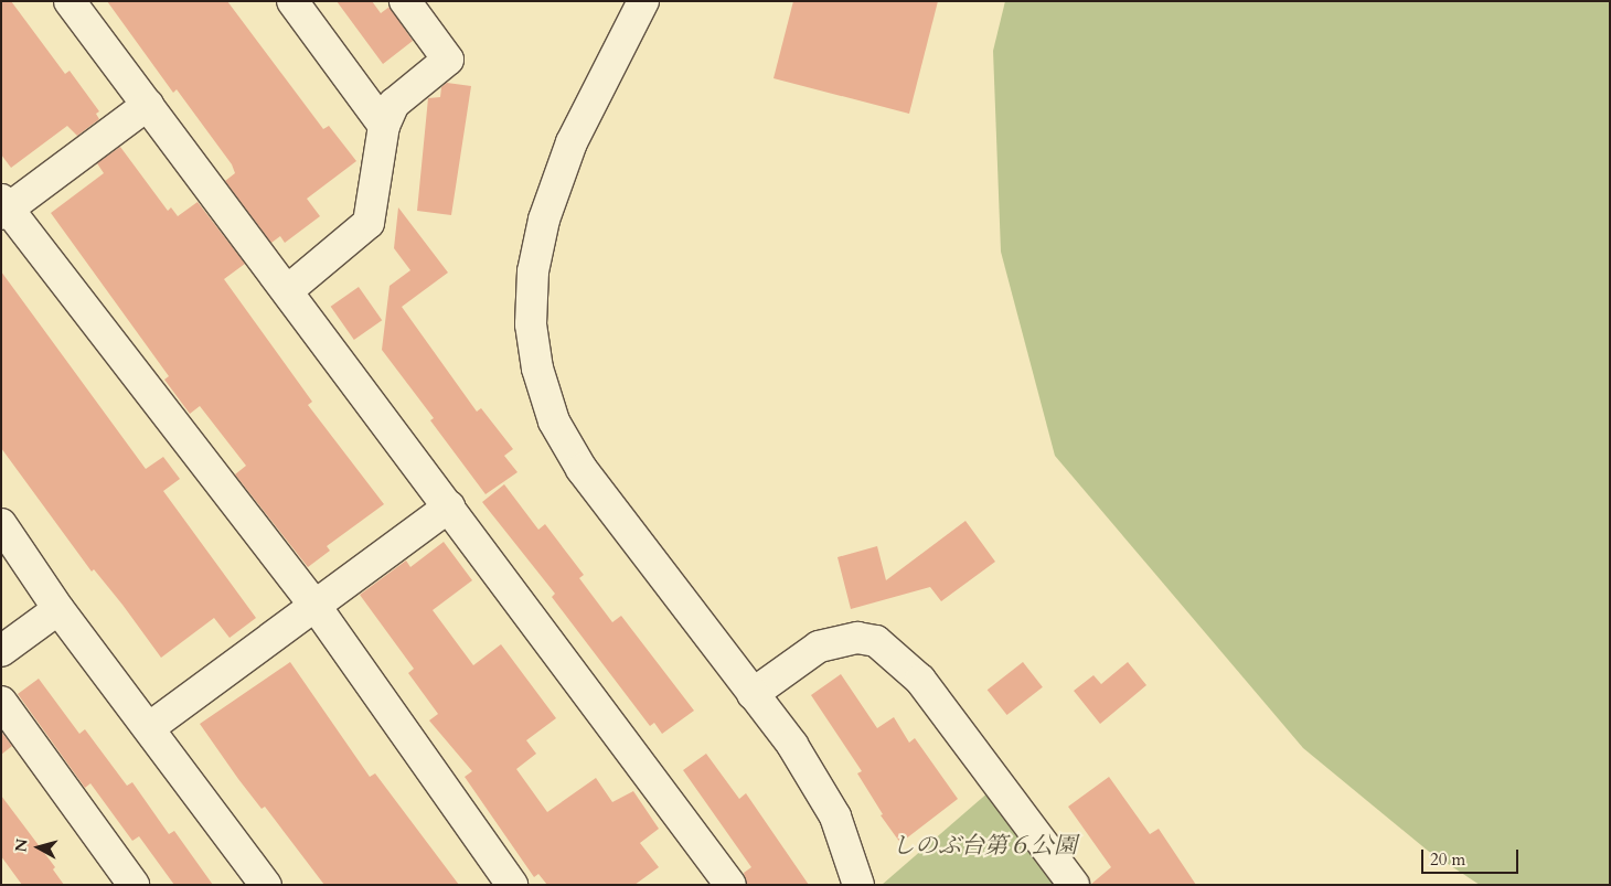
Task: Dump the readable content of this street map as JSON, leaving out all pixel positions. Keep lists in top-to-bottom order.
{
  "parks": ["しのぶ台第６公園"],
  "scale_bar": "20 m",
  "north": "left"
}
